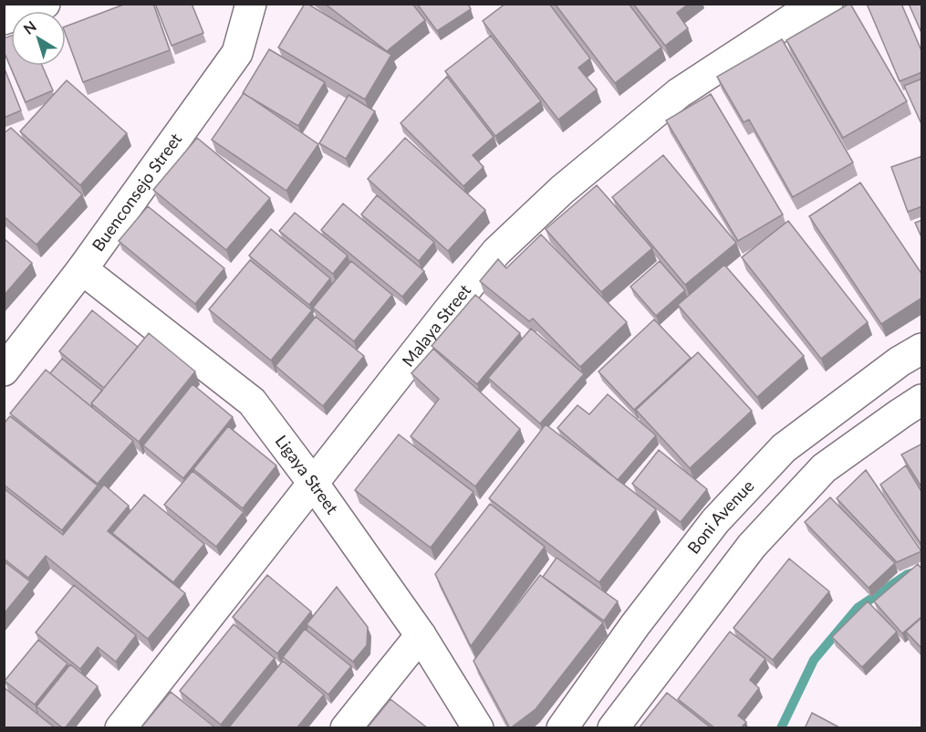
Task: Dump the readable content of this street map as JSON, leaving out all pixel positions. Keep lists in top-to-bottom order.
{
  "streets": {
    "street": [
      "Buenconsejo Street",
      "Malaya Street",
      "Ligaya Street",
      "Boni Avenue"
    ]
  },
  "crossings": [
    ["Buenconsejo Street", "Ligaya Street"],
    ["Malaya Street", "Ligaya Street"]
  ],
  "north": "top left"
}
